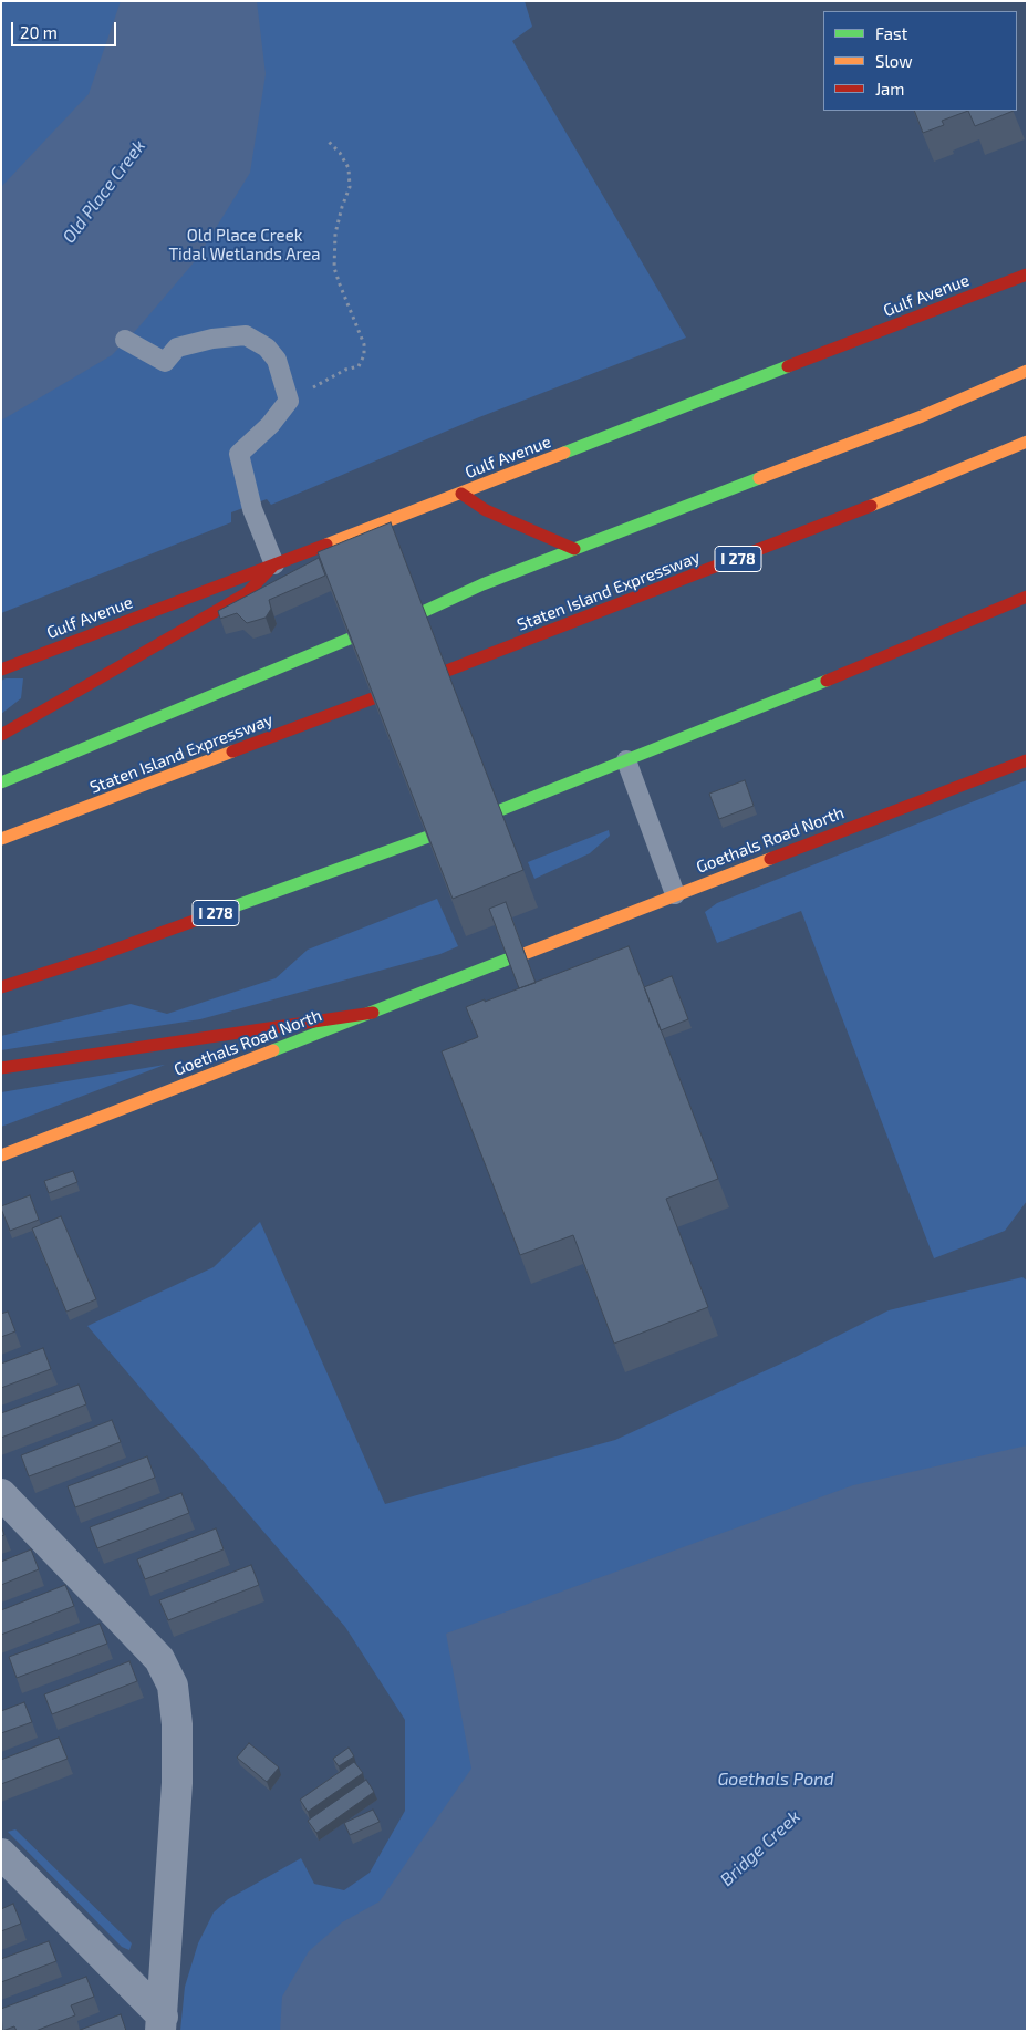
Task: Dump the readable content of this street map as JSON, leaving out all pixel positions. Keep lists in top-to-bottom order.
{
  "streets": {
    "main road": [
      "Gulf Avenue",
      "I 278",
      "Staten Island Expressway",
      "Goethals Road North"
    ]
  },
  "water": ["Old Place Creek", "Goethals Pond", "Bridge Creek"],
  "parks": ["Old Place Creek Tidal Wetlands Area"],
  "legend": ["Fast", "Slow", "Jam"],
  "scale_bar": "20 m"
}
